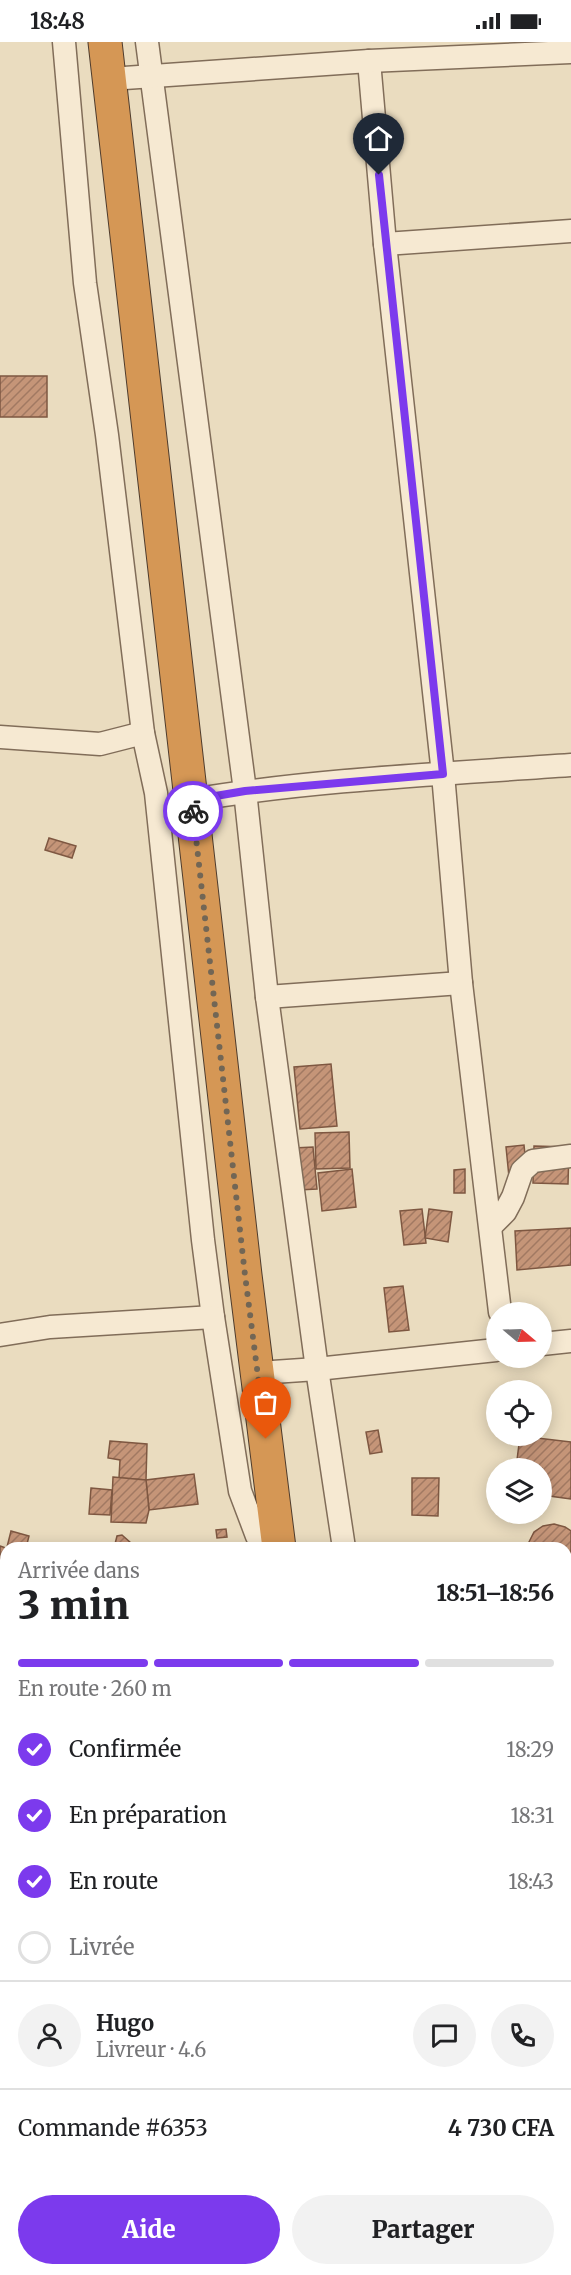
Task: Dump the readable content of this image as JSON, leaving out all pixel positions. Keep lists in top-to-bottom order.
{
  "north": "right",
  "page": {
    "status": "18:48",
    "heading": ["3 min", "Arrivée dans", "18:51–18:56"],
    "panel": [
      "Hugo",
      "Livreur · 4.6",
      "Commande #6353",
      "4 730 CFA"
    ],
    "bar": "En route · 260 m",
    "list": [
      ["Confirmée", "18:29"],
      ["En préparation", "18:31"],
      ["En route", "18:43"],
      "Livrée"
    ],
    "buttons": ["Aide", "Partager"]
  }
}
